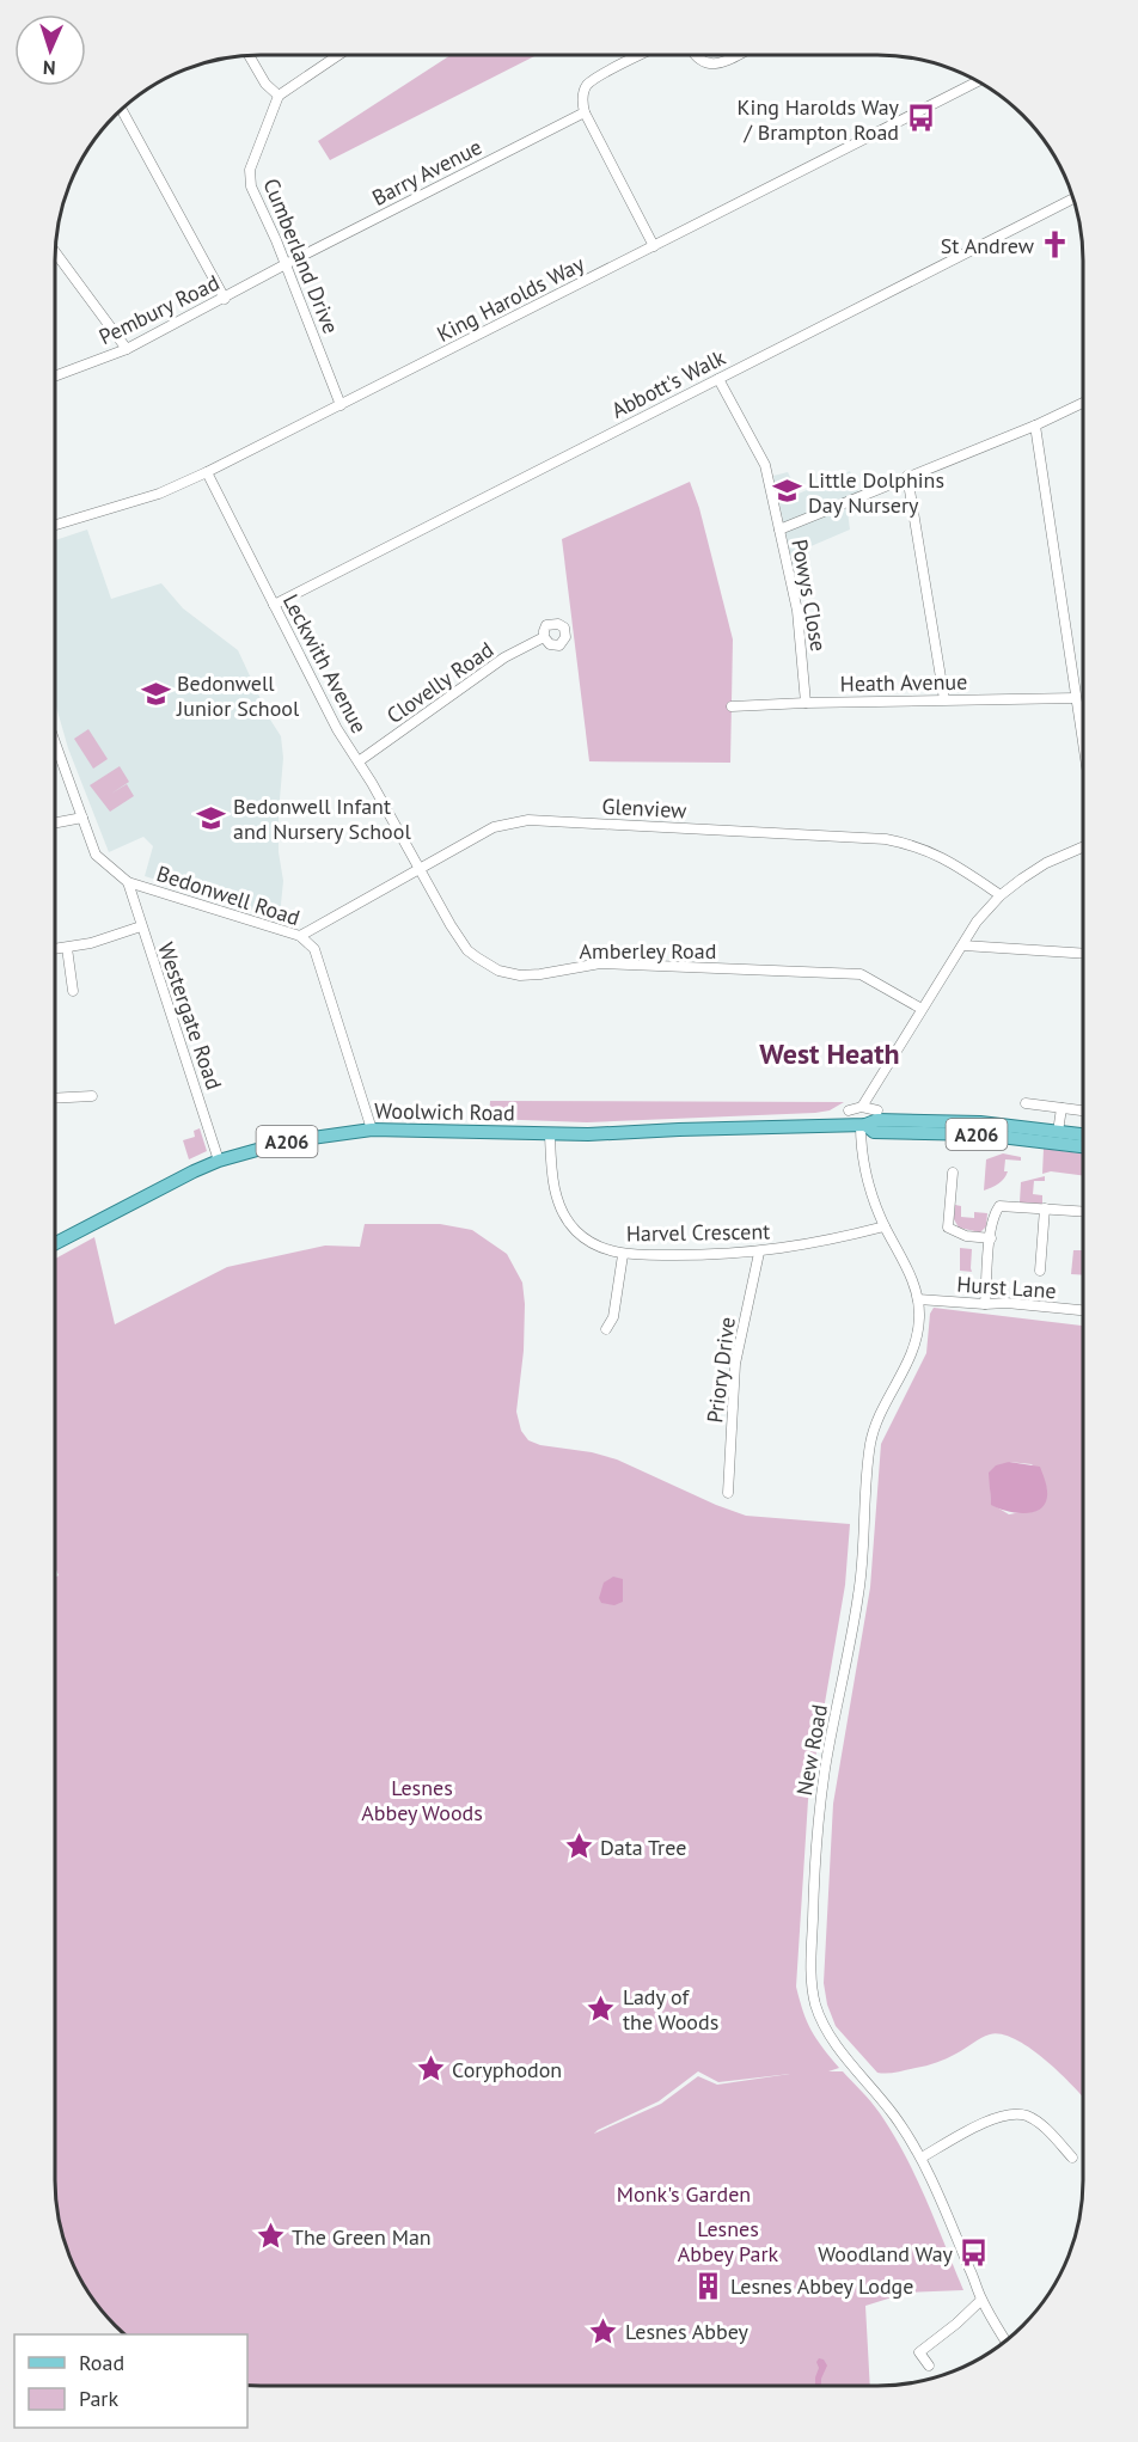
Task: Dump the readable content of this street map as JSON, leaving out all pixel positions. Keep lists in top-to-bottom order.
{
  "streets": {
    "main road": ["Woolwich Road", "A206"],
    "street": [
      "Barry Avenue",
      "Cumberland Drive",
      "King Harolds Way",
      "Pembury Road",
      "Abbott's Walk",
      "Powys Close",
      "Leckwith Avenue",
      "Clovelly Road",
      "Heath Avenue",
      "Glenview",
      "Bedonwell Road",
      "Amberley Road",
      "Westergate Road",
      "Harvel Crescent",
      "Hurst Lane",
      "Priory Drive",
      "New Road"
    ]
  },
  "crossings": [
    ["Barry Avenue", "Cumberland Drive"],
    ["Barry Avenue", "Pembury Road"],
    ["Cumberland Drive", "King Harolds Way"],
    ["Cumberland Drive", "Pembury Road"],
    ["King Harolds Way", "Leckwith Avenue"],
    ["Abbott's Walk", "Powys Close"],
    ["Abbott's Walk", "Leckwith Avenue"],
    ["Powys Close", "Heath Avenue"],
    ["Leckwith Avenue", "Clovelly Road"],
    ["Leckwith Avenue", "Glenview"],
    ["Leckwith Avenue", "Amberley Road"],
    ["Glenview", "Bedonwell Road"],
    ["Glenview", "Amberley Road"],
    ["Bedonwell Road", "Westergate Road"],
    ["Bedonwell Road", "Woolwich Road"],
    ["Westergate Road", "Woolwich Road"],
    ["Woolwich Road", "Harvel Crescent"],
    ["Woolwich Road", "New Road"],
    ["Harvel Crescent", "Priory Drive"],
    ["Harvel Crescent", "New Road"],
    ["Hurst Lane", "New Road"]
  ],
  "districts": ["West Heath"],
  "parks": ["Lesnes Abbey Woods", "Monk's Garden", "Lesnes Abbey Park"],
  "places": {
    "bus stop": ["King Harolds Way / Brampton Road", "Woodland Way"],
    "church": ["St Andrew"],
    "school or university": ["Little Dolphins Day Nursery", "Bedonwell Junior School", "Bedonwell Infant and Nursery School"],
    "place": [
      "Data Tree",
      "Lady of the Woods",
      "Coryphodon",
      "The Green Man",
      "Lesnes Abbey"
    ],
    "building": ["Lesnes Abbey Lodge"]
  },
  "legend": ["Road", "Park"],
  "north": "bottom"
}
